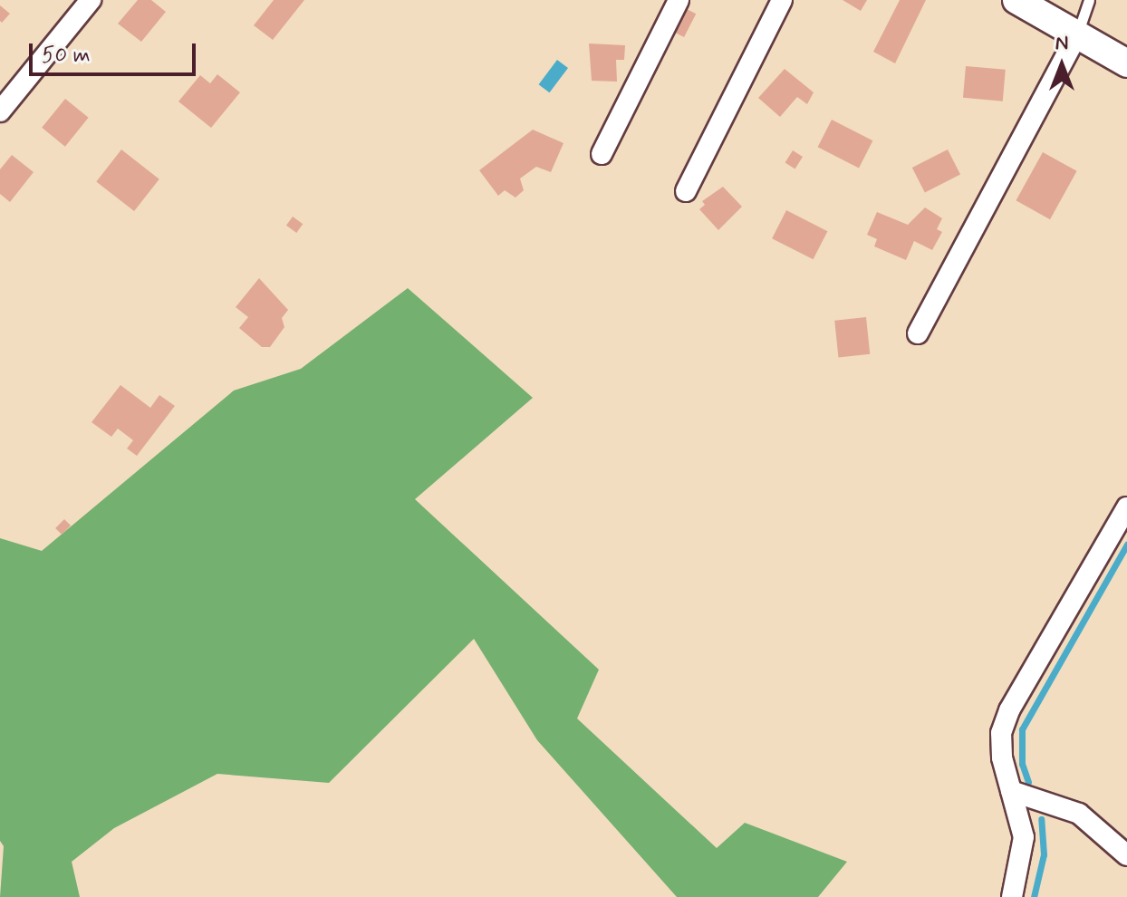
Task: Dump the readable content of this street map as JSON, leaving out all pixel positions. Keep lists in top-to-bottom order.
{
  "scale_bar": "50 m",
  "north": "top"
}
